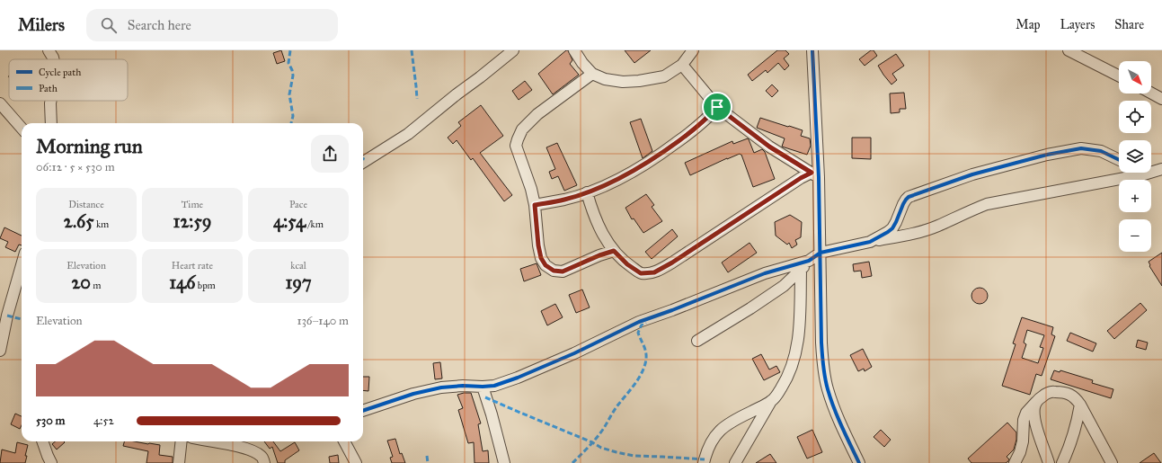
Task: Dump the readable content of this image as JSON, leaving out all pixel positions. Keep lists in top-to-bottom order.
{
  "legend": ["Cycle path", "Path"],
  "north": "bottom right",
  "page": {
    "header": "Milers",
    "search": "Search here",
    "nav": ["Map", "Layers", "Share"],
    "map_buttons": ["+", "−"],
    "heading": ["Morning run", "06:12 · 5 × 530 m"],
    "stats": [
      ["Distance", "2.65 km"],
      ["Time", "12:59"],
      ["Pace", "4:54 /km"],
      ["Elevation", "20 m"],
      ["Heart rate", "146 bpm"],
      ["kcal", "197"]
    ],
    "chart": ["Elevation", "136–140 m"],
    "list": [
      {
        "name": "530 m",
        "note": "4:52"
      }
    ]
  }
}
